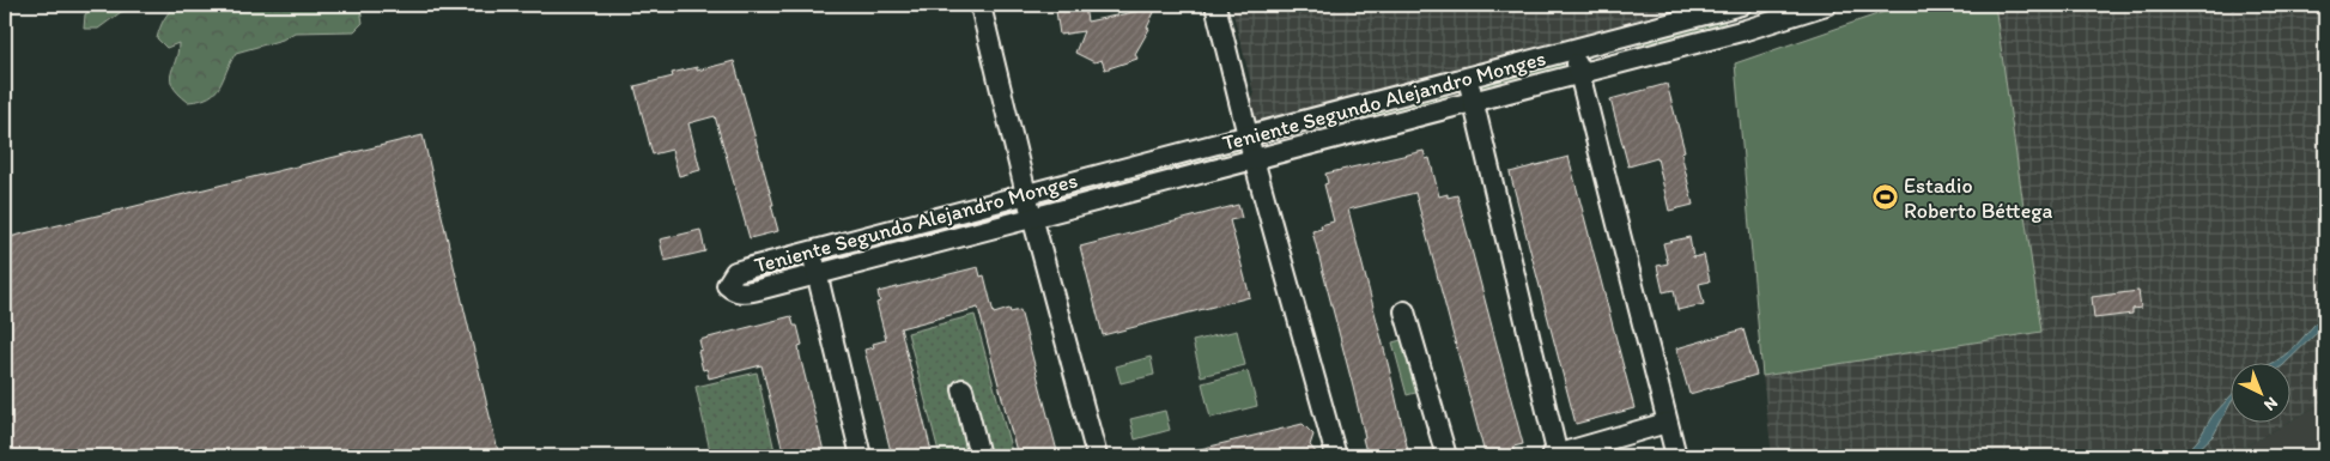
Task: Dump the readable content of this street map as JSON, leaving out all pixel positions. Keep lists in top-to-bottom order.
{
  "streets": {
    "street": ["Teniente Segundo Alejandro Monges"]
  },
  "places": {
    "sports": ["Estadio Roberto Béttega"]
  },
  "north": "bottom right"
}
